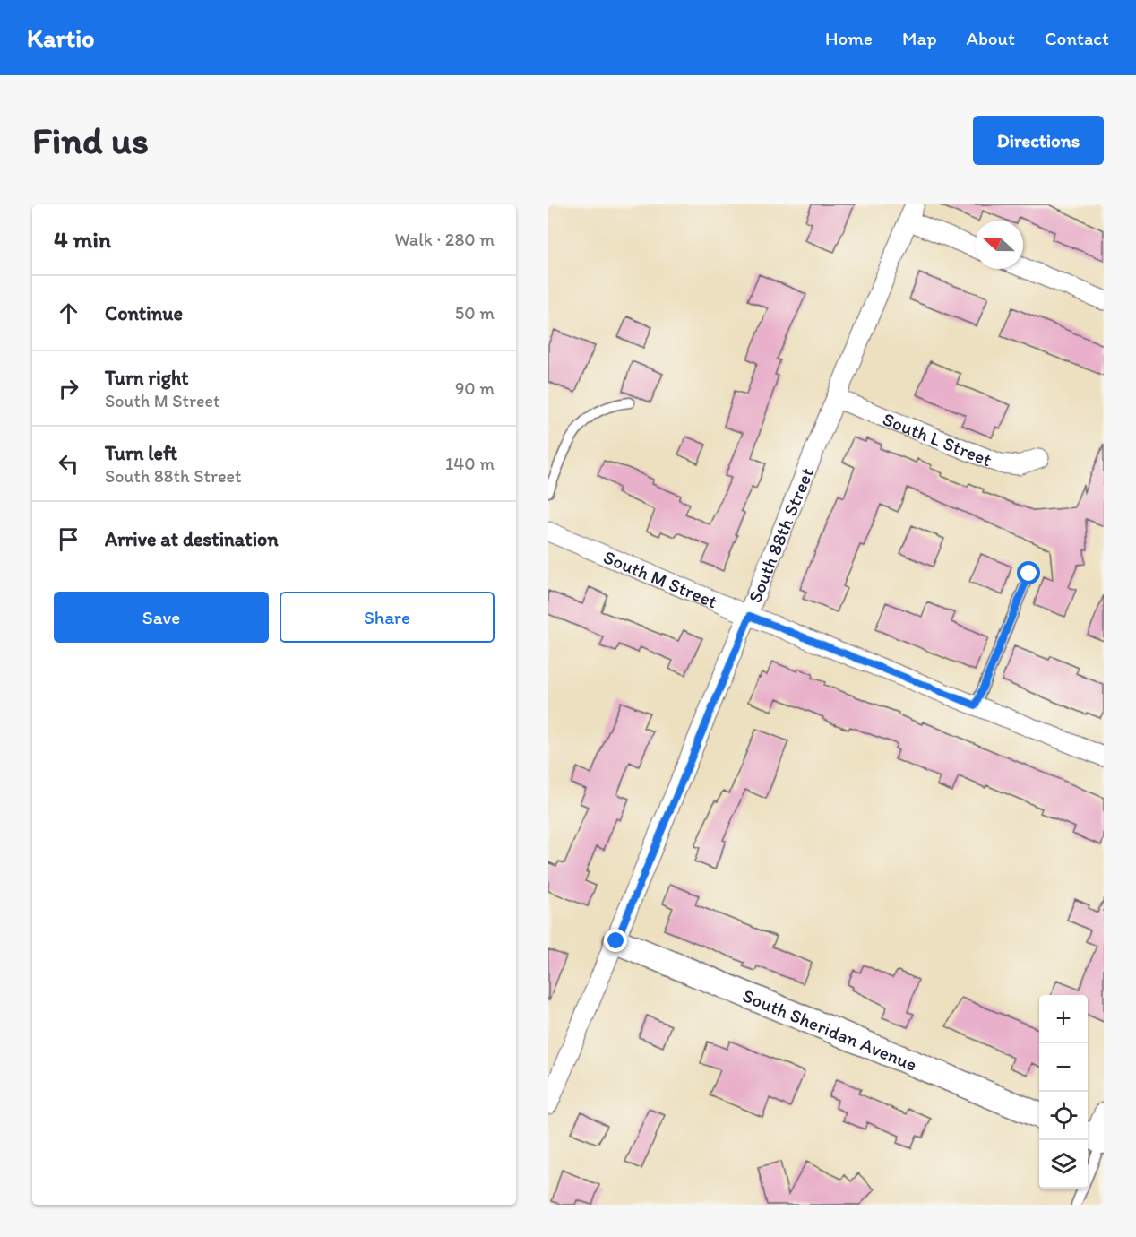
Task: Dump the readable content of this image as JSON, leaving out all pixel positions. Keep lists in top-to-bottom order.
{
  "streets": {
    "street": [
      "South L Street",
      "South 88th Street",
      "South M Street",
      "South Sheridan Avenue"
    ]
  },
  "crossings": [
    ["South L Street", "South 88th Street"],
    ["South 88th Street", "South M Street"],
    ["South 88th Street", "South Sheridan Avenue"]
  ],
  "north": "left",
  "page": {
    "header": "Kartio",
    "nav": [
      "Home",
      "Map",
      "About",
      "Contact"
    ],
    "buttons": [
      "Directions",
      ["Save", "Share"]
    ],
    "title": "Find us",
    "heading": ["4 min", "Walk · 280 m"],
    "list": [
      ["Continue", "50 m"],
      ["Turn right", "South M Street", "90 m"],
      ["Turn left", "South 88th Street", "140 m"],
      "Arrive at destination"
    ],
    "map_buttons": ["+", "−"]
  }
}
